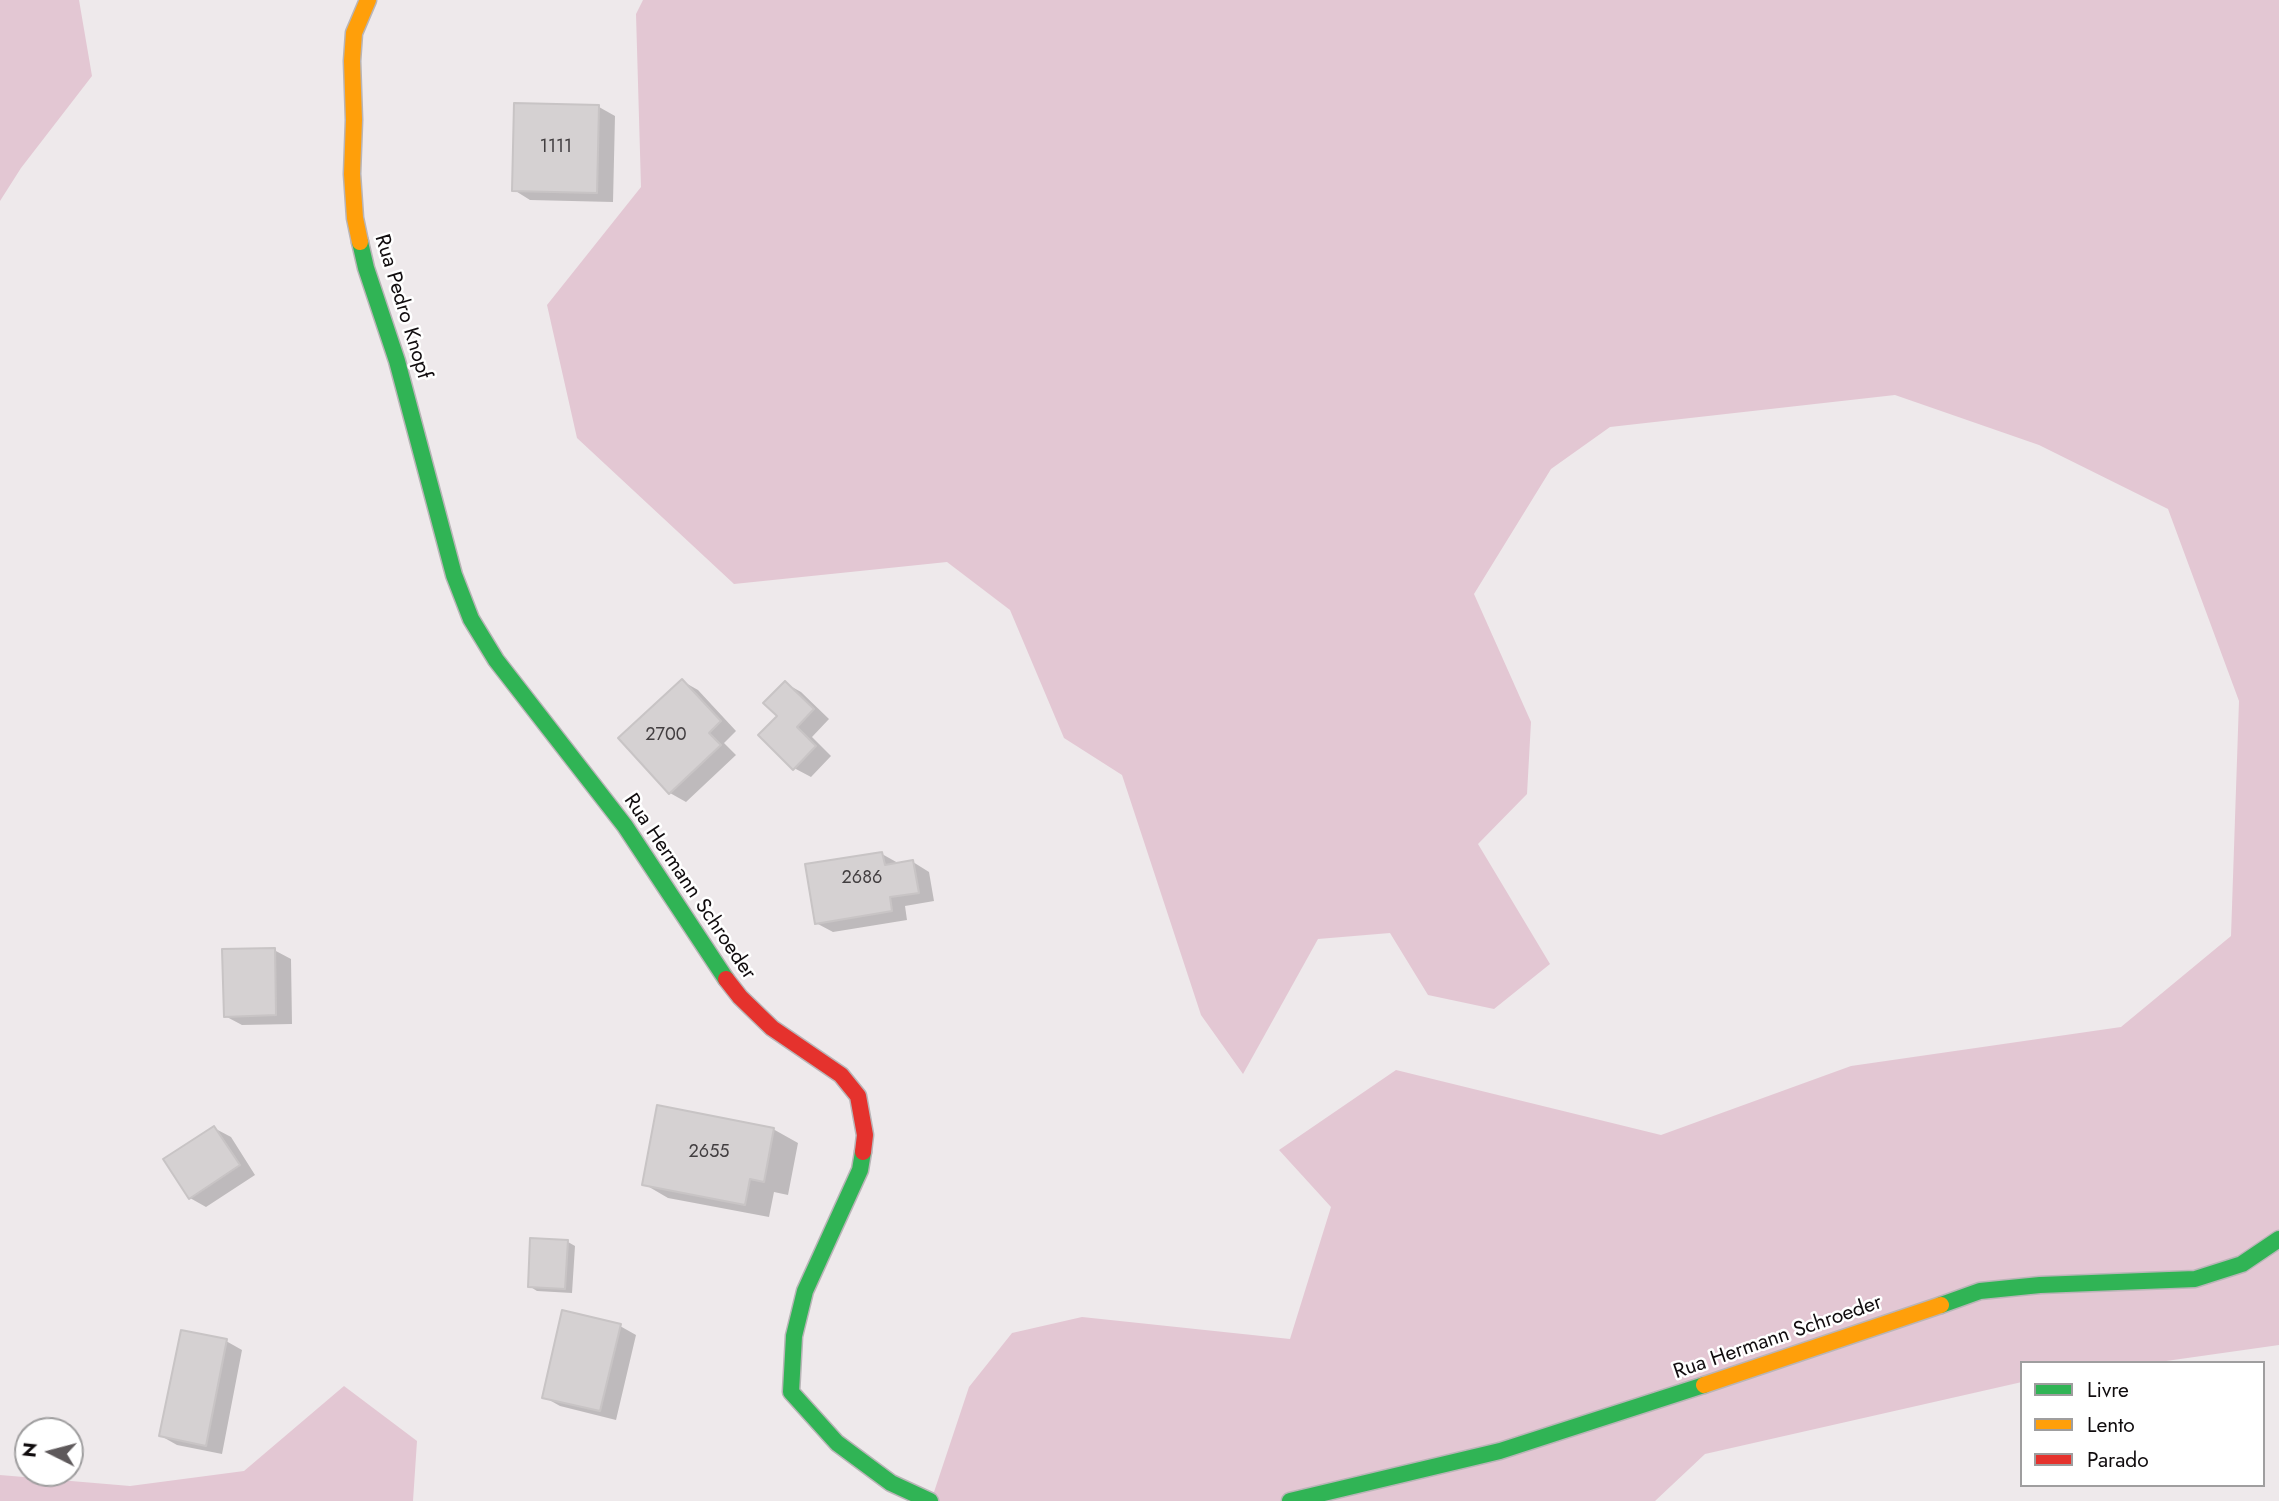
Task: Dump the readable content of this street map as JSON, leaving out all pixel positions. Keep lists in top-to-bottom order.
{
  "streets": {
    "street": ["Rua Pedro Knopf", "Rua Hermann Schroeder"]
  },
  "crossings": [
    ["Rua Pedro Knopf", "Rua Hermann Schroeder"]
  ],
  "house_numbers": [
    "1111",
    "2700",
    "2686",
    "2655"
  ],
  "legend": ["Livre", "Lento", "Parado"],
  "north": "left"
}
